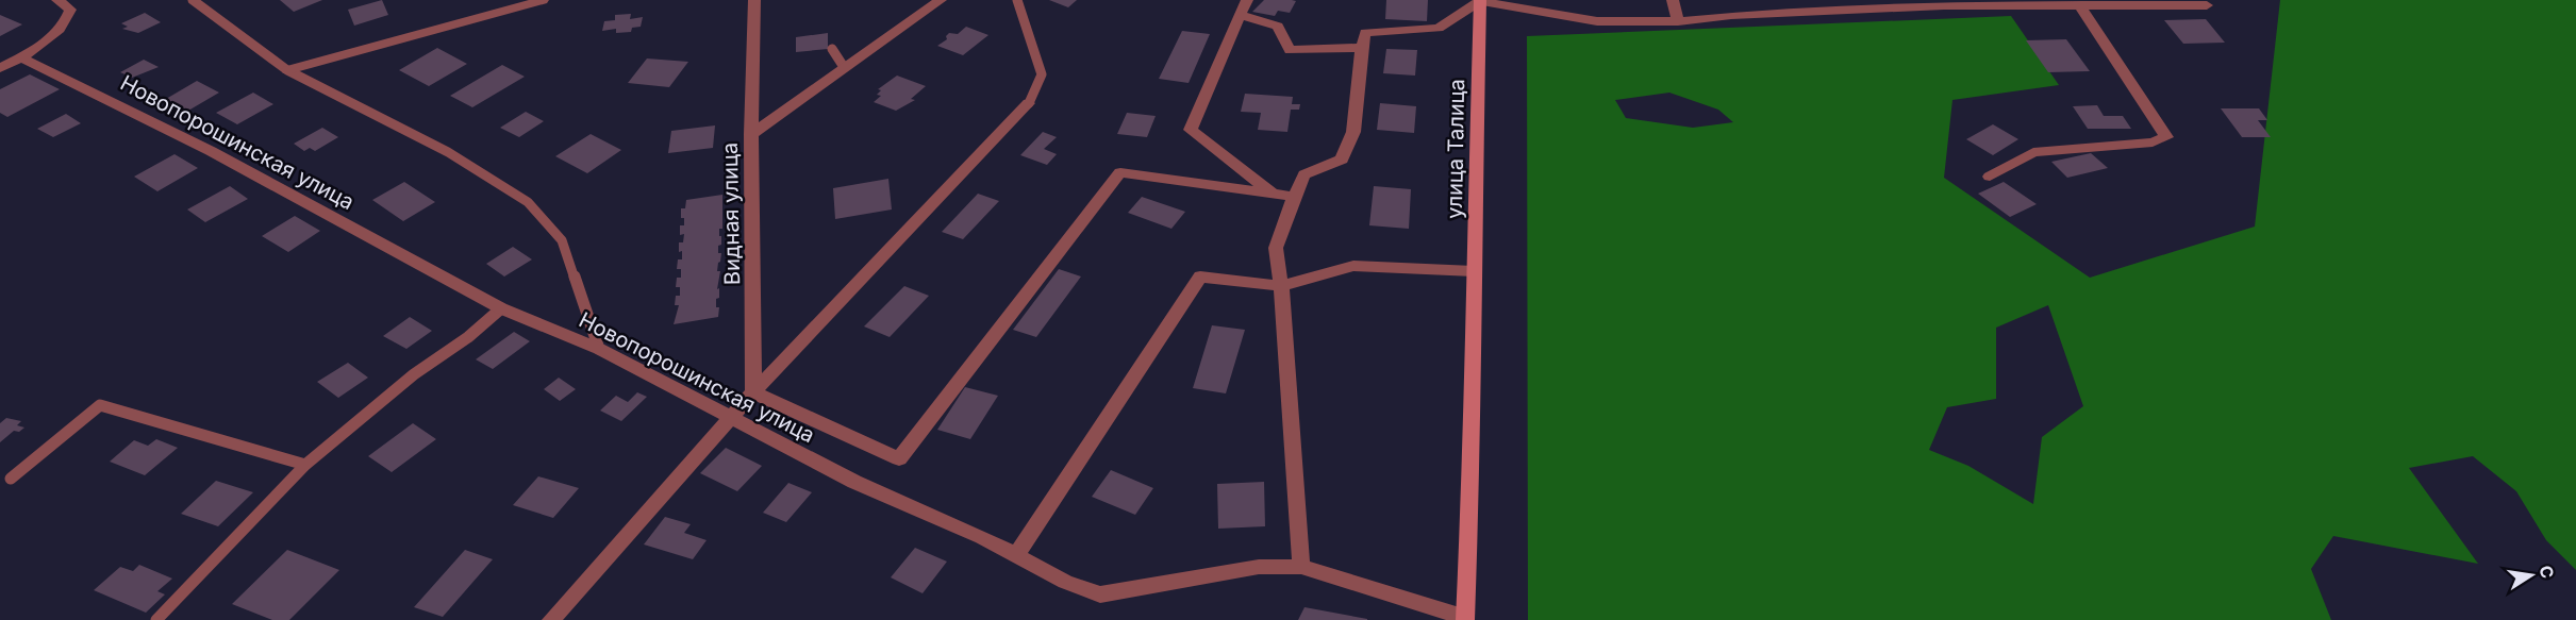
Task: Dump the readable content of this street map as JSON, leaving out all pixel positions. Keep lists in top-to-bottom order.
{
  "streets": {
    "street": ["Новопорошинская улица", "улица Талица", "Видная улица"]
  },
  "crossings": [
    ["Новопорошинская улица", "улица Талица"]
  ],
  "north": "right"
}
